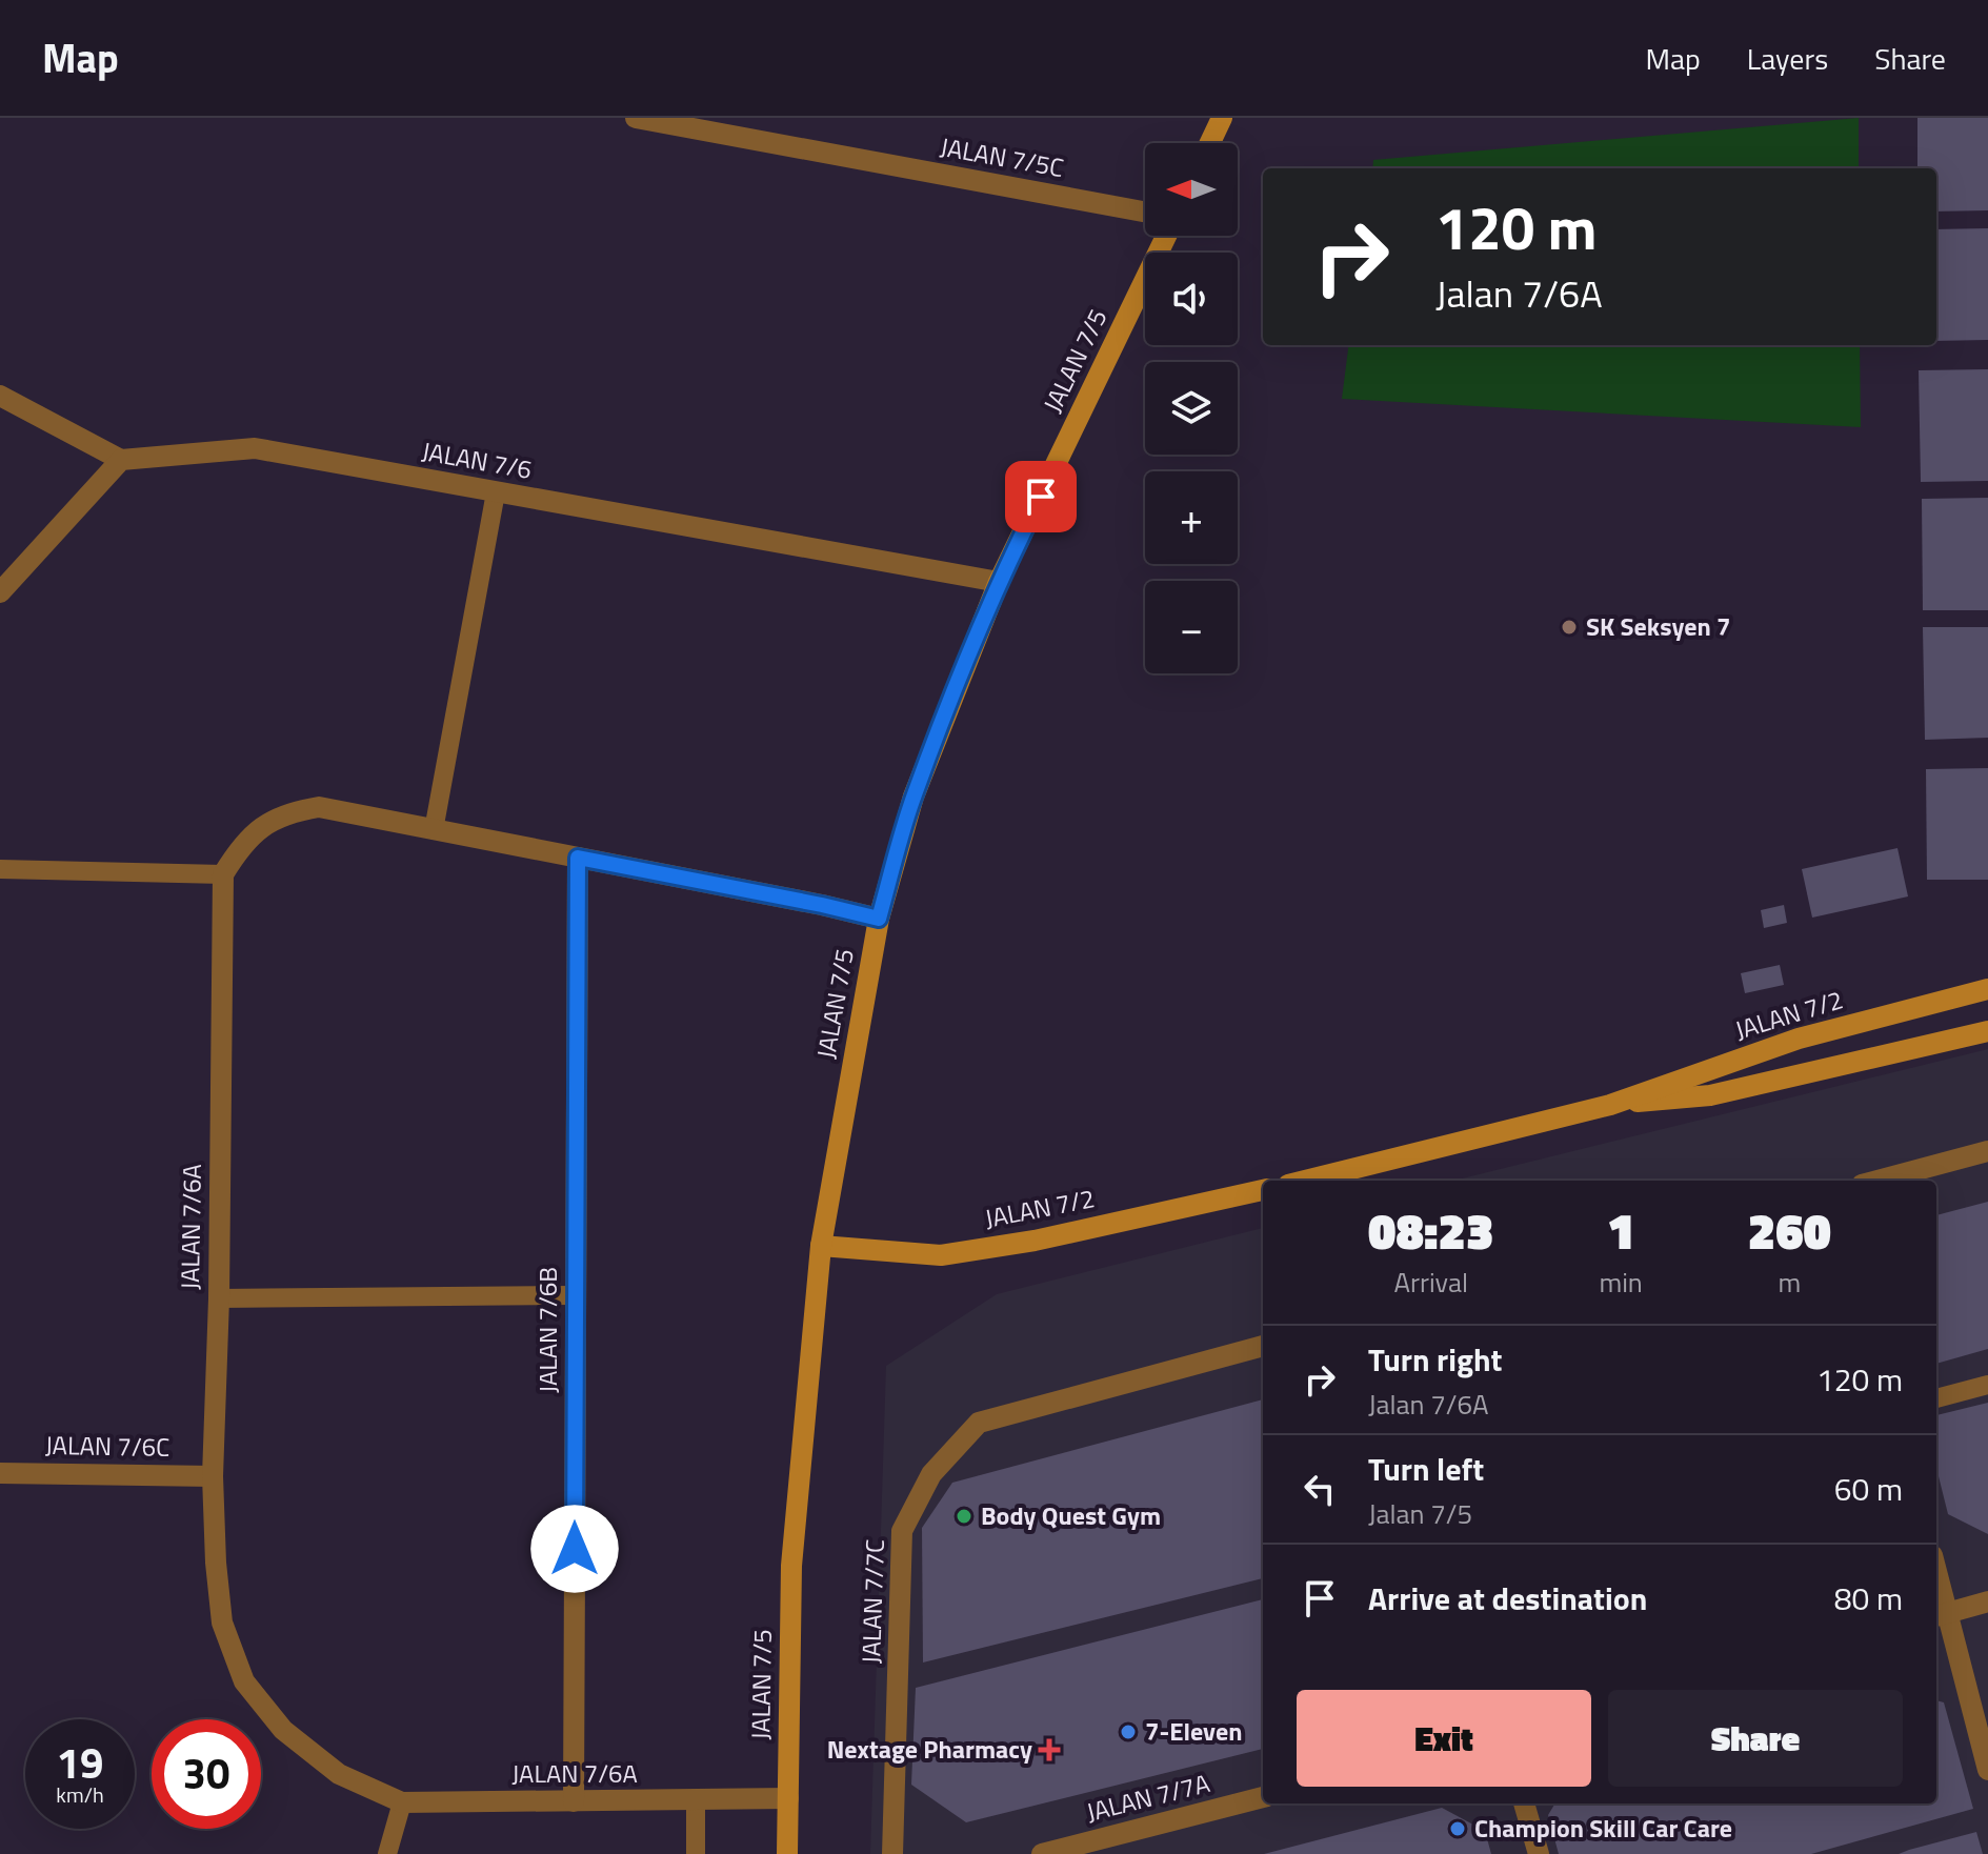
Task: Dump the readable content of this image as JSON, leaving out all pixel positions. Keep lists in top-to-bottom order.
{
  "streets": {
    "street": [
      "JALAN 7/5C",
      "JALAN 7/5",
      "JALAN 7/6",
      "JALAN 7/2",
      "JALAN 7/6A",
      "JALAN 7/6B",
      "JALAN 7/6C",
      "JALAN 7/7C",
      "JALAN 7/7A"
    ]
  },
  "crossings": [
    ["JALAN 7/5", "JALAN 7/6"],
    ["JALAN 7/5", "JALAN 7/2"],
    ["JALAN 7/5", "JALAN 7/6A"],
    ["JALAN 7/6A", "JALAN 7/6B"],
    ["JALAN 7/6A", "JALAN 7/6C"]
  ],
  "places": {
    "other": [
      "SK Seksyen 7",
      "Body Quest Gym",
      "7-Eleven",
      "Champion Skill Car Care"
    ],
    "health": ["Nextage Pharmacy"]
  },
  "north": "left",
  "page": {
    "header": "Map",
    "nav": ["Map", "Layers", "Share"],
    "map_buttons": ["+", "−"],
    "turn": ["120 m", "Jalan 7/6A"],
    "eta": [
      "08:23",
      "Arrival",
      "1",
      "min",
      "260",
      "m"
    ],
    "list": [
      {
        "name": "Turn right",
        "note": "Jalan 7/6A",
        "value": "120 m"
      },
      {
        "name": "Turn left",
        "note": "Jalan 7/5",
        "value": "60 m"
      },
      {
        "name": "Arrive at destination",
        "value": "80 m"
      }
    ],
    "buttons": ["Exit", "Share"],
    "speed": "19 km/h",
    "limit": "30"
  }
}
